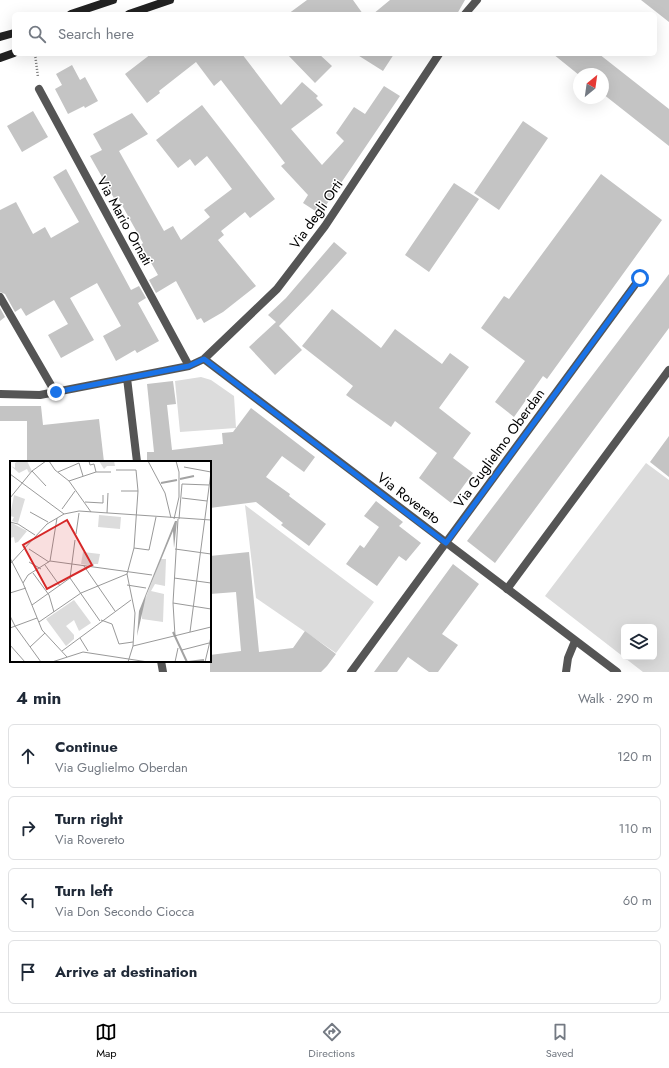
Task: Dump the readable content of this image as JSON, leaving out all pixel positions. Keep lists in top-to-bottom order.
{
  "streets": {
    "street": [
      "Via degli Orti",
      "Via Mario Ornati",
      "Via Guglielmo Oberdan",
      "Via Rovereto"
    ]
  },
  "crossings": [
    ["Via degli Orti", "Via Mario Ornati"],
    ["Via degli Orti", "Via Rovereto"],
    ["Via Guglielmo Oberdan", "Via Rovereto"]
  ],
  "north": "top right",
  "page": {
    "search": "Search here",
    "heading": ["4 min", "Walk · 290 m"],
    "list": [
      ["Continue", "Via Guglielmo Oberdan", "120 m"],
      ["Turn right", "Via Rovereto", "110 m"],
      ["Turn left", "Via Don Secondo Ciocca", "60 m"],
      "Arrive at destination"
    ],
    "nav": ["Map", "Directions", "Saved"]
  }
}
